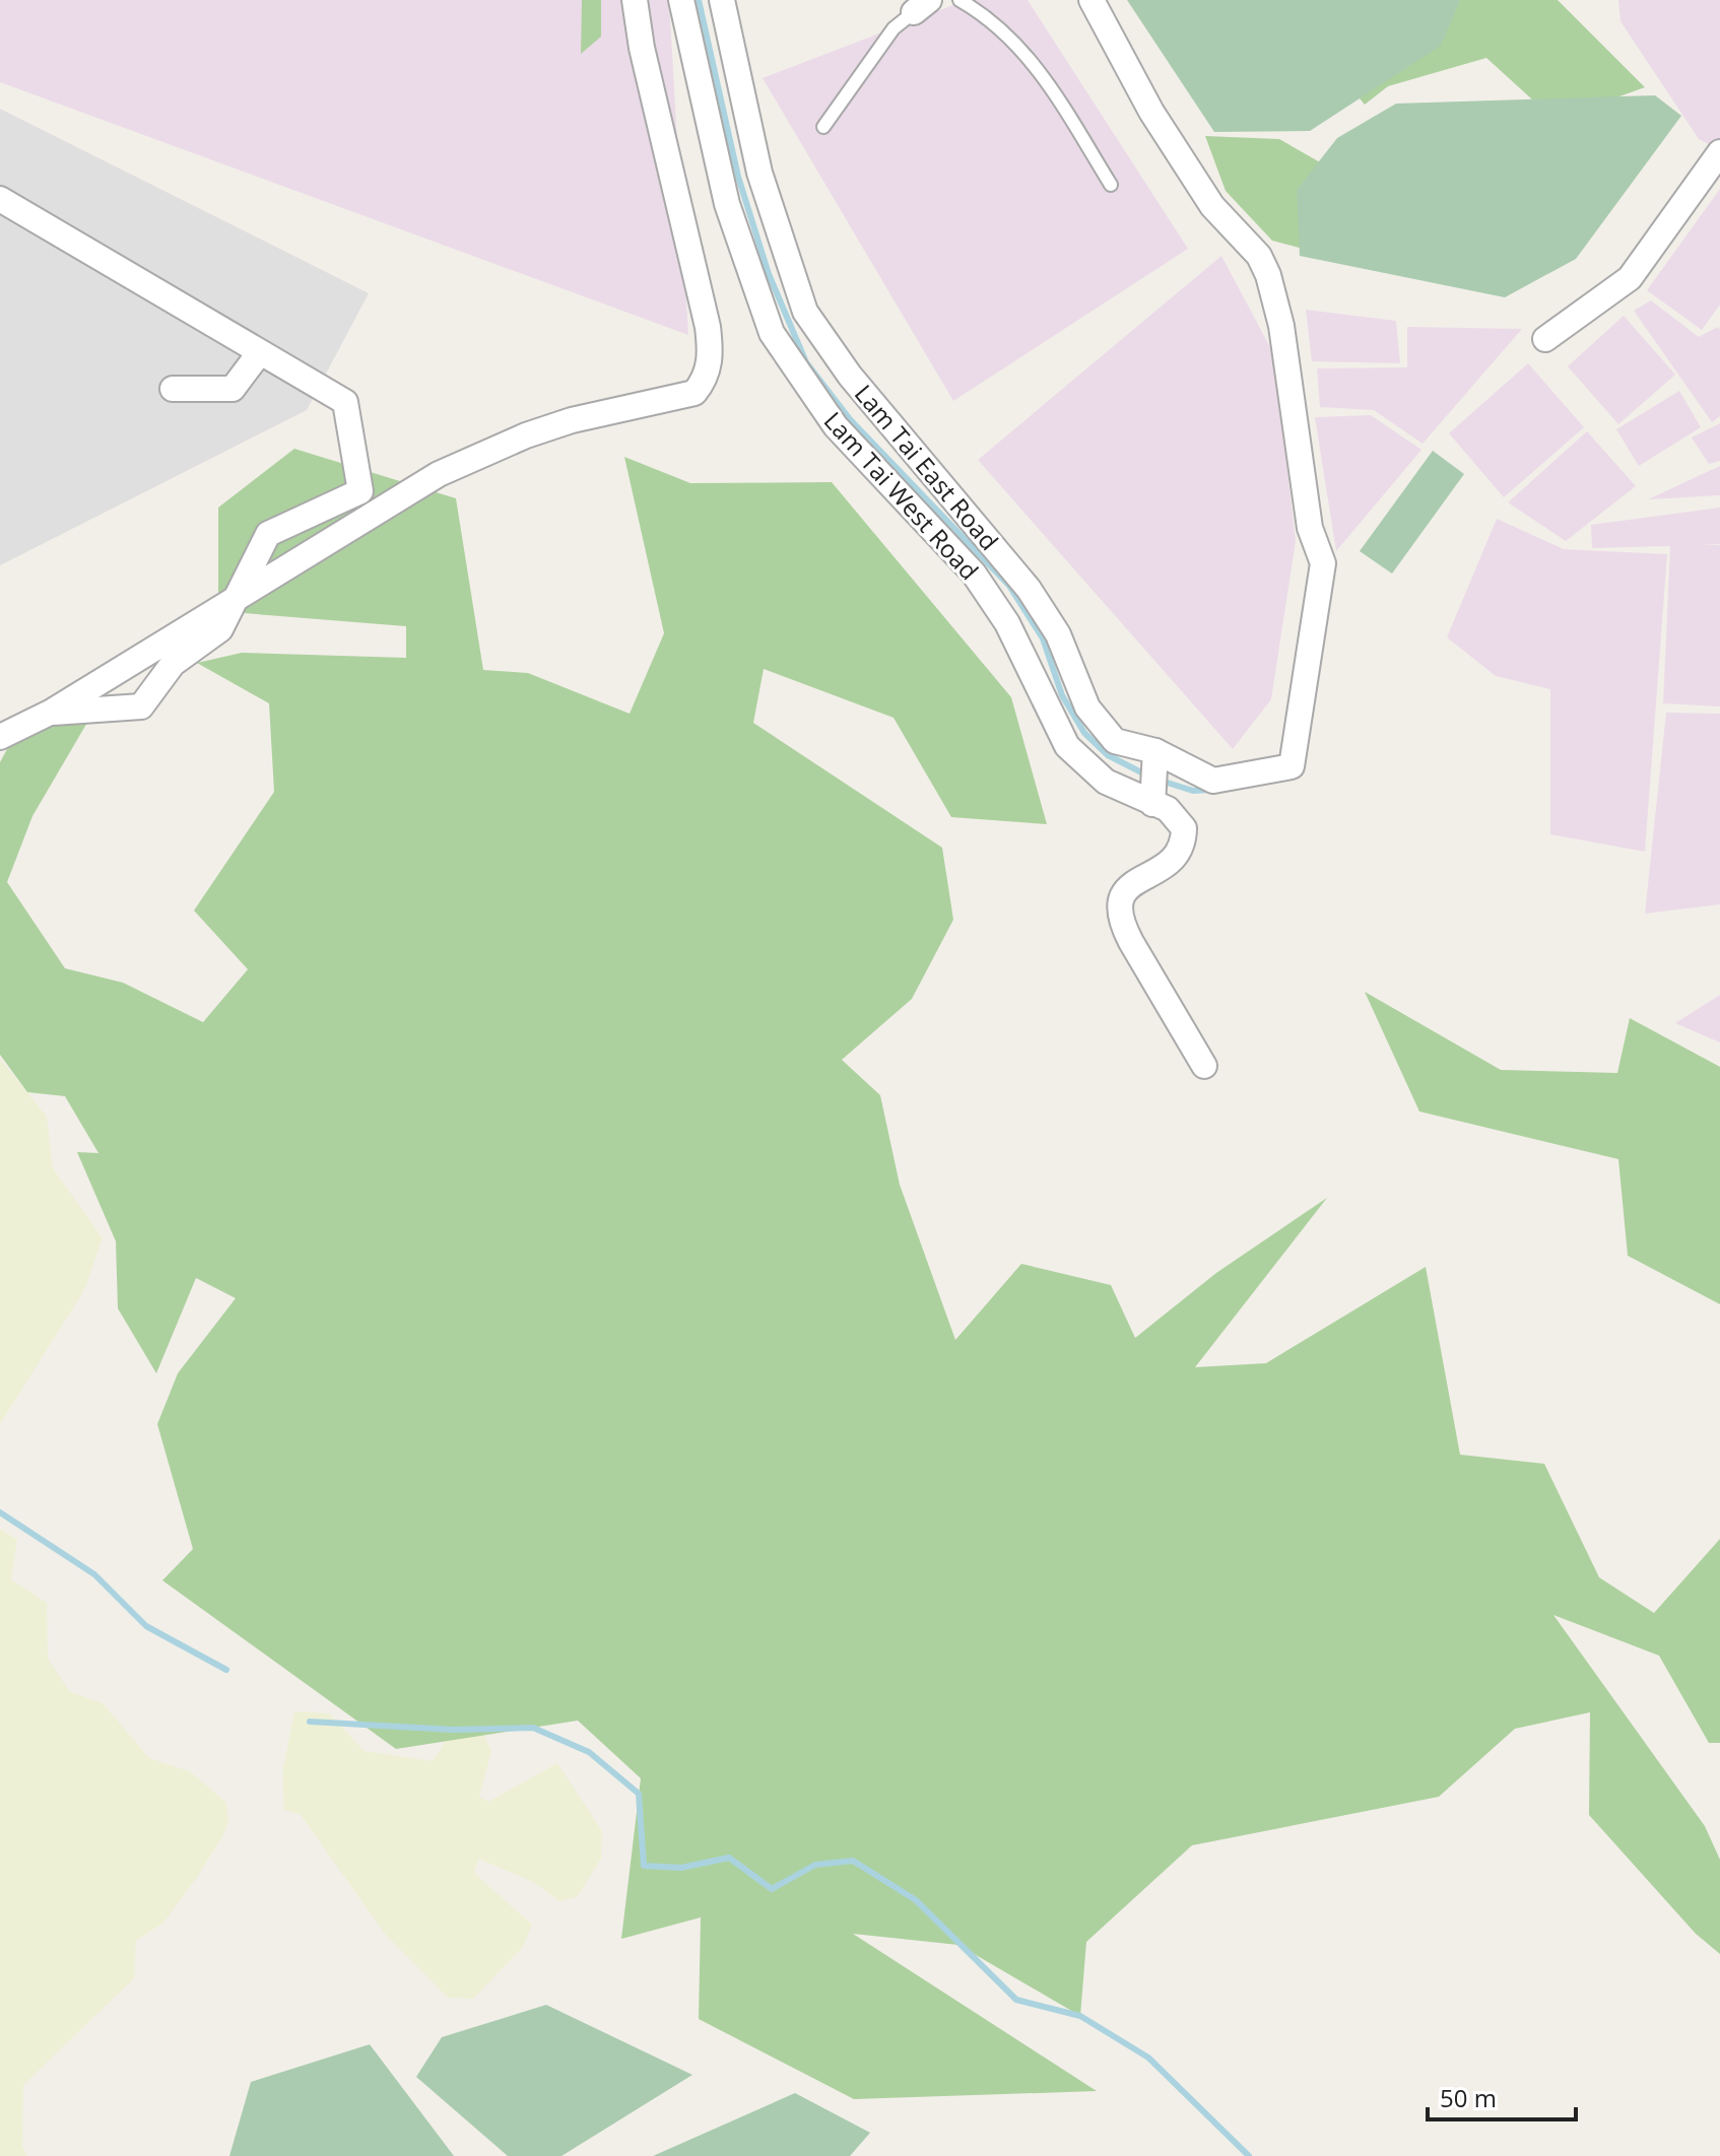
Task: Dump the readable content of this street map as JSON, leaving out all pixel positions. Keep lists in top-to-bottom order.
{
  "streets": {
    "street": ["Lam Tai East Road", "Lam Tai West Road"]
  },
  "crossings": [
    ["Lam Tai East Road", "Lam Tai West Road"]
  ],
  "scale_bar": "50 m"
}
